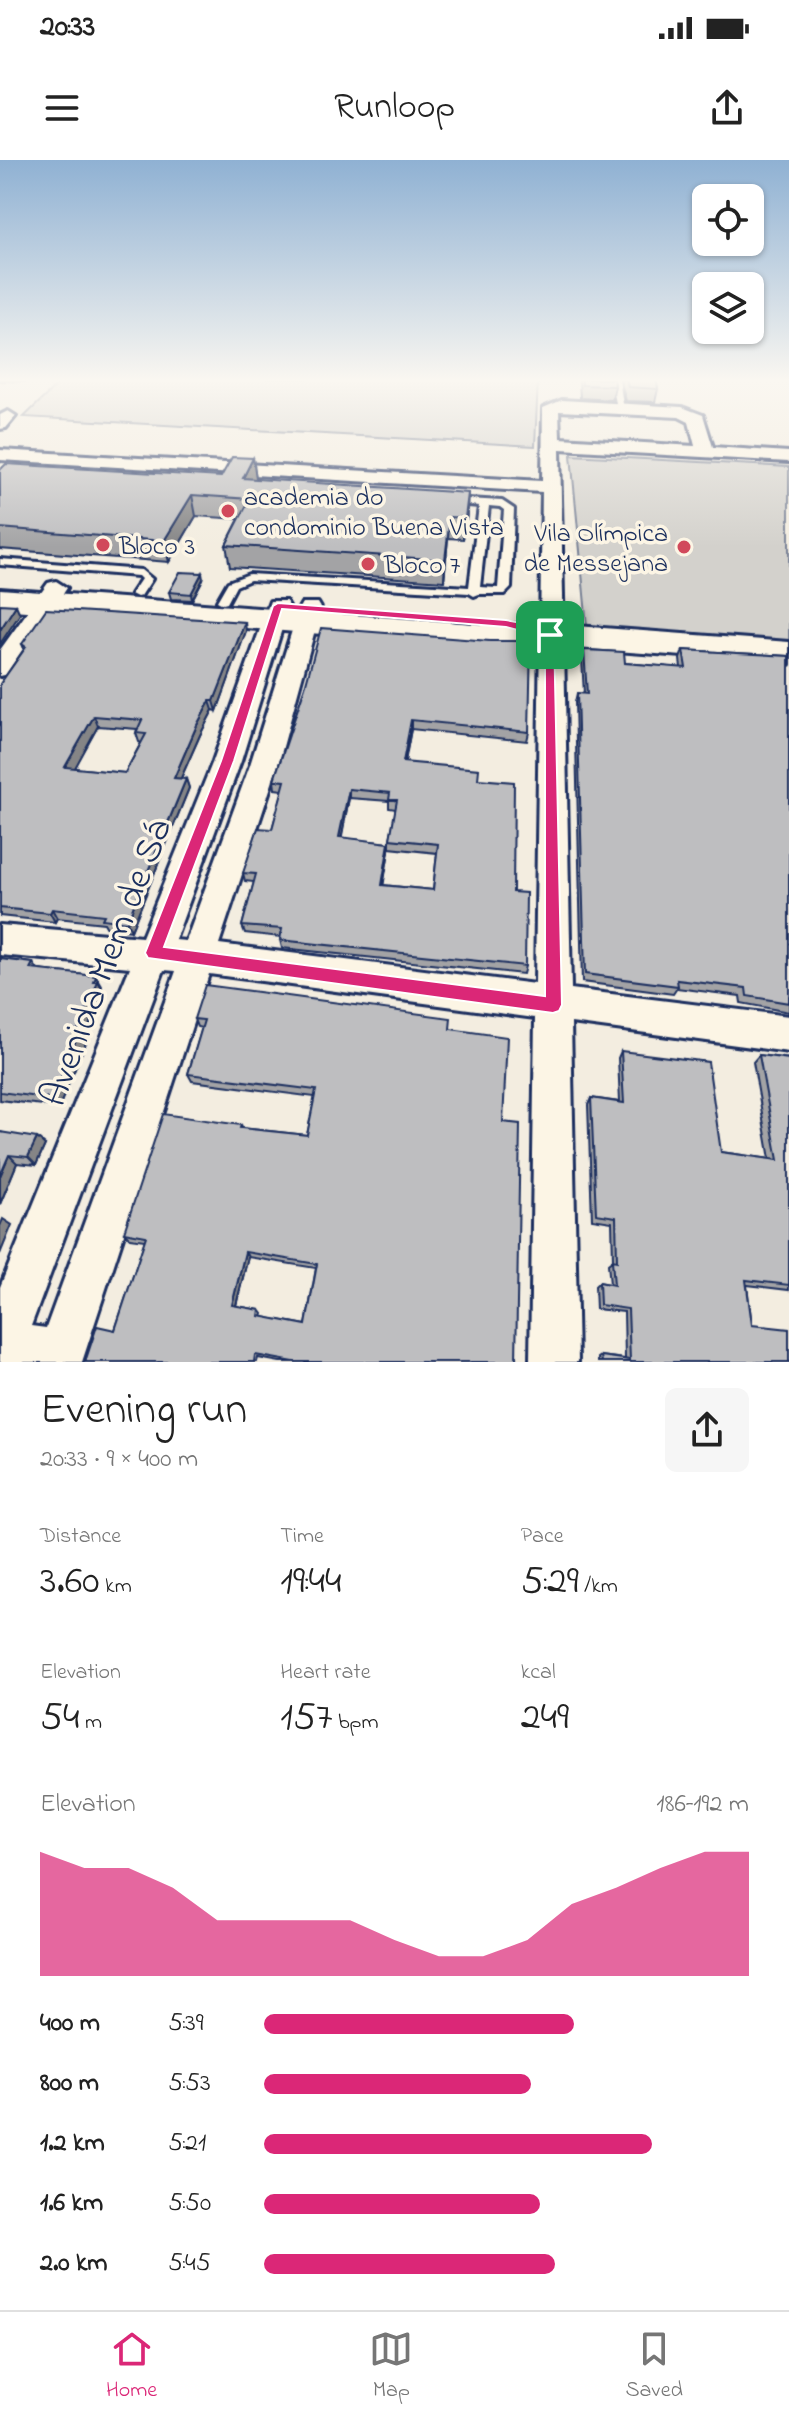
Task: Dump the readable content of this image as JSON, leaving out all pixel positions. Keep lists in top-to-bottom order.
{
  "streets": {
    "street": ["Avenida Mem de Sá"]
  },
  "places": [
    "academia do condominio Buena Vista",
    "Bloco 3",
    "Vila Olímpica de Messejana",
    "Bloco 7"
  ],
  "page": {
    "status": "20:33",
    "header": "Runloop",
    "heading": ["Evening run", "20:33 · 9 × 400 m"],
    "stats": [
      ["Distance", "3.60 km"],
      ["Time", "19:44"],
      ["Pace", "5:29 /km"],
      ["Elevation", "54 m"],
      ["Heart rate", "157 bpm"],
      ["kcal", "249"]
    ],
    "chart": ["Elevation", "186–192 m"],
    "list": [
      {
        "name": "400 m",
        "note": "5:39"
      },
      {
        "name": "800 m",
        "note": "5:53"
      },
      {
        "name": "1.2 km",
        "note": "5:21"
      },
      {
        "name": "1.6 km",
        "note": "5:50"
      },
      {
        "name": "2.0 km",
        "note": "5:45"
      }
    ],
    "tabs": ["Home", "Map", "Saved"]
  }
}
